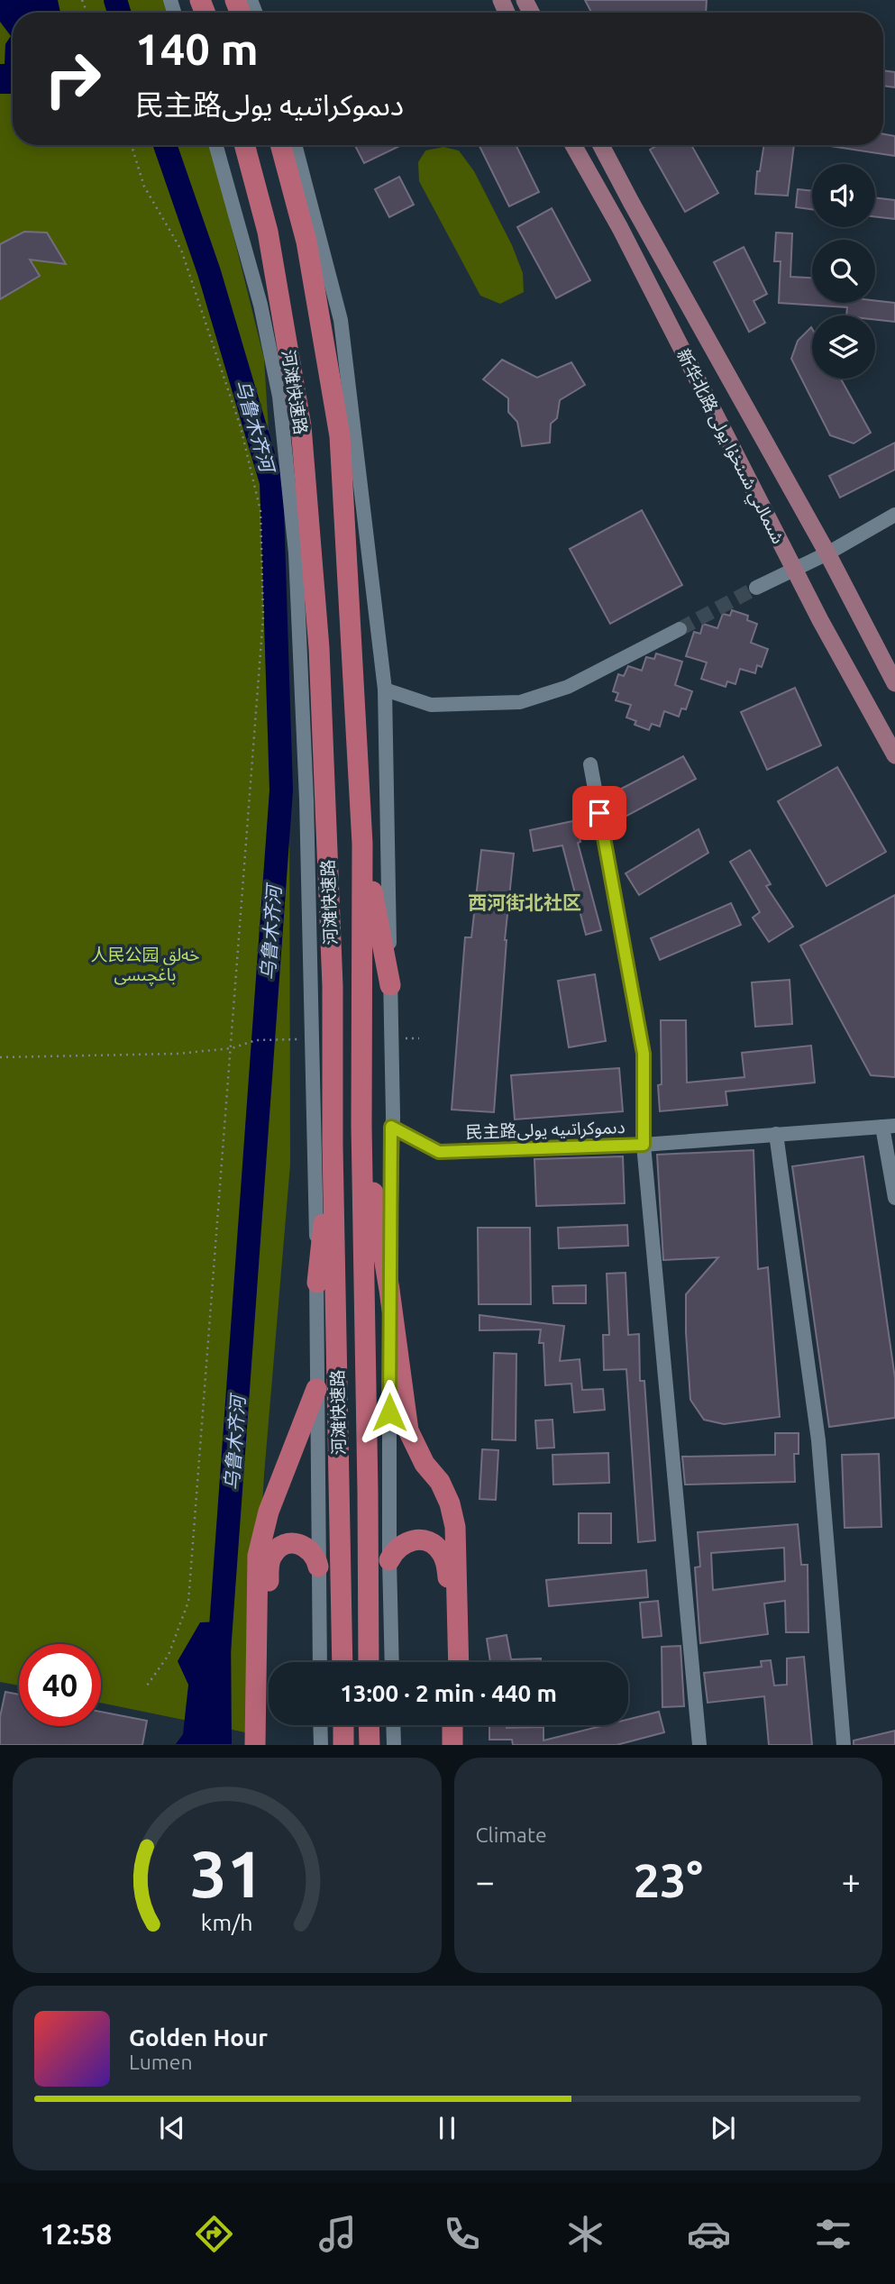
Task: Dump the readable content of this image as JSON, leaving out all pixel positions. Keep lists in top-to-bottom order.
{
  "streets": {
    "highway": ["河滩快速路"],
    "main road": ["新华北路 شىمالىي شىنخۇا يولى"],
    "street": ["民主路دىموكراتىيە يولى"]
  },
  "districts": ["西河街北社区"],
  "water": ["乌鲁木齐河"],
  "parks": ["人民公园 خەلق باغچىسى"],
  "page": {
    "turn": ["140 m", "民主路دىموكراتىيە يولى"],
    "limit": "40",
    "trip": "13:00 · 2 min · 440 m",
    "tile": "Climate",
    "heat": ["−", "23°", "+"],
    "song": ["Golden Hour", "Lumen"],
    "tabs": "12:58",
    "gauge": ["31", "km/h"]
  }
}
